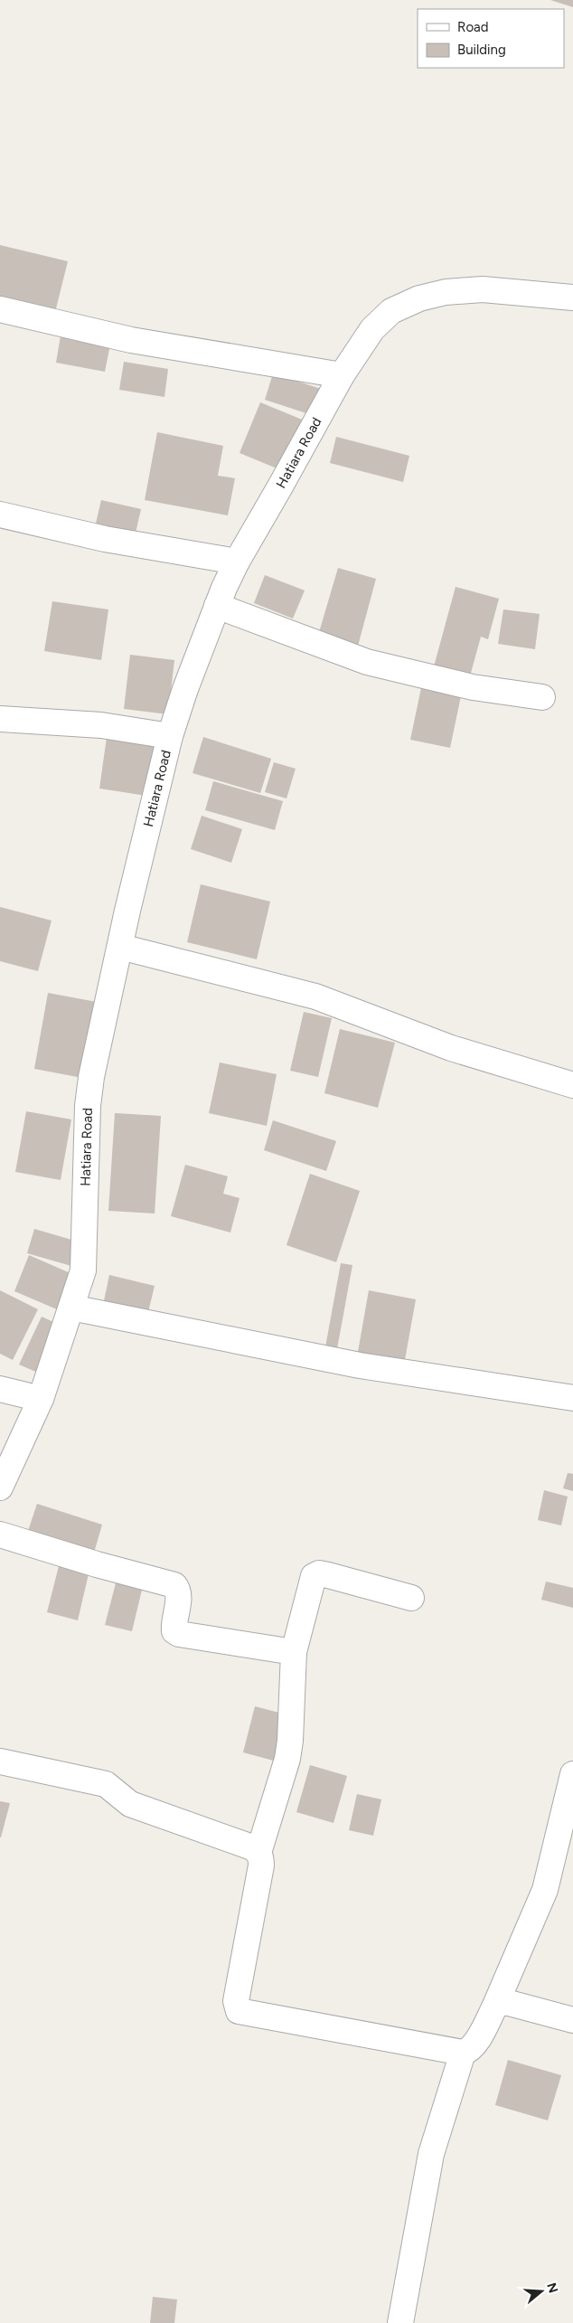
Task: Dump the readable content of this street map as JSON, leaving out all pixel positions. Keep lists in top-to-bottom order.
{
  "streets": {
    "street": ["Hatiara Road"]
  },
  "legend": ["Road", "Building"],
  "north": "right"
}
